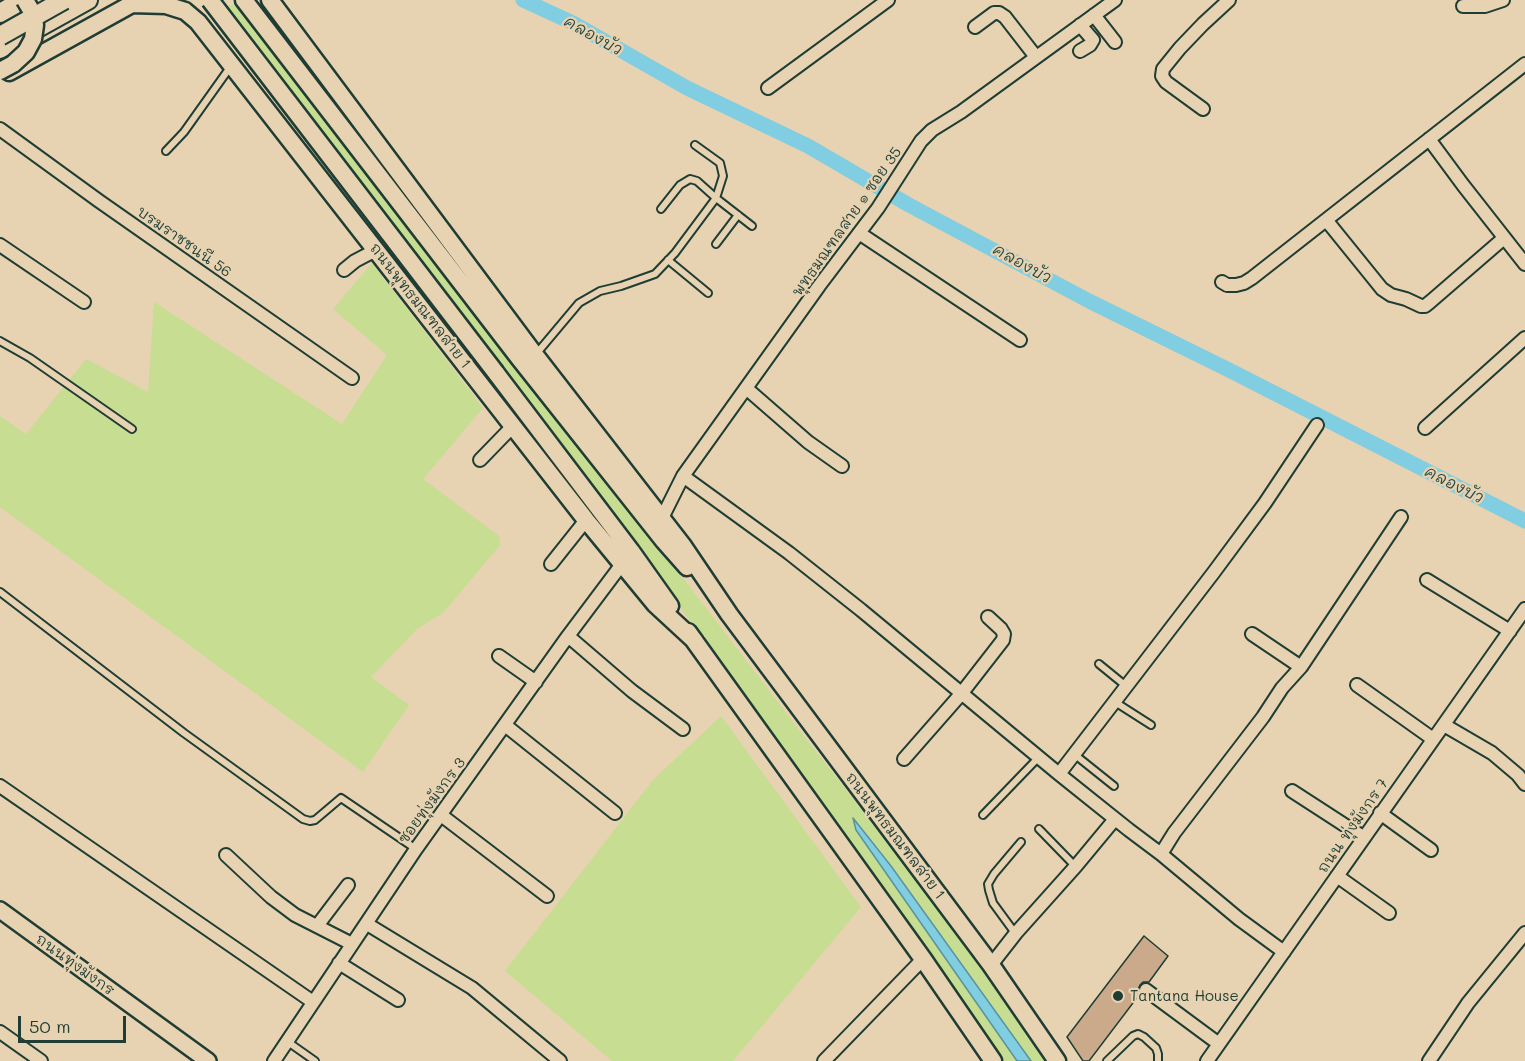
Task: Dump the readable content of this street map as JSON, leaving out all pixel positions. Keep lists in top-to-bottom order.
{
  "streets": {
    "main road": ["ถนนพุทธมณฑลสาย 1"],
    "street": [
      "พุทธมณฑลสาย ๑ ซอย 35",
      "บรมราชชนนี 56",
      "ซอยทุ่งมังกร 3",
      "ถนน ทุ่งมังกร 7",
      "ถนนทุ่งมังกร"
    ]
  },
  "crossings": [
    ["พุทธมณฑลสาย ๑ ซอย 35", "ถนนพุทธมณฑลสาย 1"],
    ["ถนนพุทธมณฑลสาย 1", "ซอยทุ่งมังกร 3"]
  ],
  "water": ["คลองบัว"],
  "places": ["Tantana House"],
  "scale_bar": "50 m"
}
